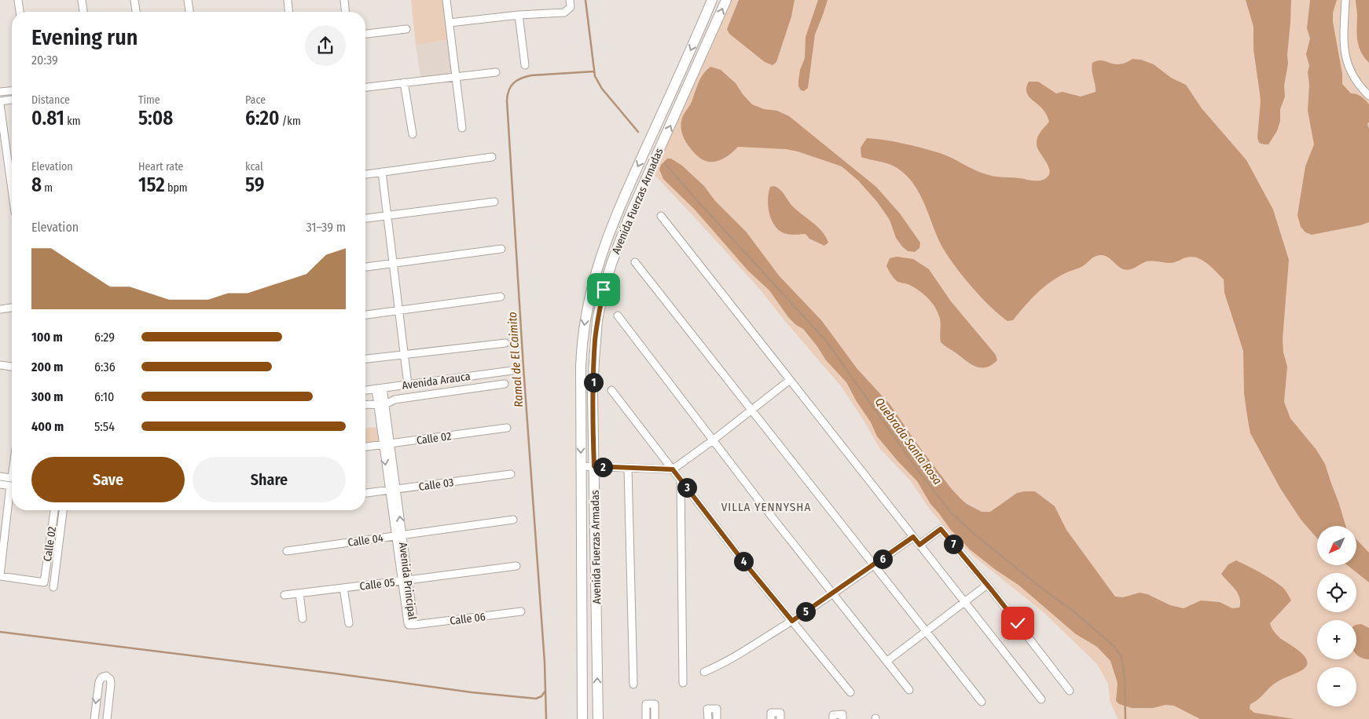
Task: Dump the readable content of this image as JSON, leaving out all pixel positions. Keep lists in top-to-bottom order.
{
  "streets": {
    "street": [
      "Avenida Fuerzas Armadas",
      "Avenida Arauca",
      "Calle 02",
      "Calle 03",
      "Calle 04",
      "Avenida Principal",
      "Calle 05",
      "Calle 06"
    ]
  },
  "crossings": [
    ["Avenida Arauca", "Avenida Principal"],
    ["Calle 02", "Avenida Principal"],
    ["Calle 03", "Avenida Principal"],
    ["Calle 04", "Avenida Principal"],
    ["Avenida Principal", "Calle 05"],
    ["Avenida Principal", "Calle 06"]
  ],
  "districts": ["VILLA YENNYSHA"],
  "water": ["Ramal de El Caimito", "Quebrada Santa Rosa"],
  "north": "bottom left",
  "page": {
    "heading": ["Evening run", "20:39"],
    "stats": [
      ["Distance", "0.81 km"],
      ["Time", "5:08"],
      ["Pace", "6:20 /km"],
      ["Elevation", "8 m"],
      ["Heart rate", "152 bpm"],
      ["kcal", "59"]
    ],
    "chart": ["Elevation", "31–39 m"],
    "list": [
      {
        "name": "100 m",
        "note": "6:29"
      },
      {
        "name": "200 m",
        "note": "6:36"
      },
      {
        "name": "300 m",
        "note": "6:10"
      },
      {
        "name": "400 m",
        "note": "5:54"
      }
    ],
    "pins": [
      "1",
      "2",
      "3",
      "7",
      "6",
      "4",
      "5"
    ],
    "buttons": ["Save", "Share"],
    "map_buttons": ["+", "−"]
  }
}
